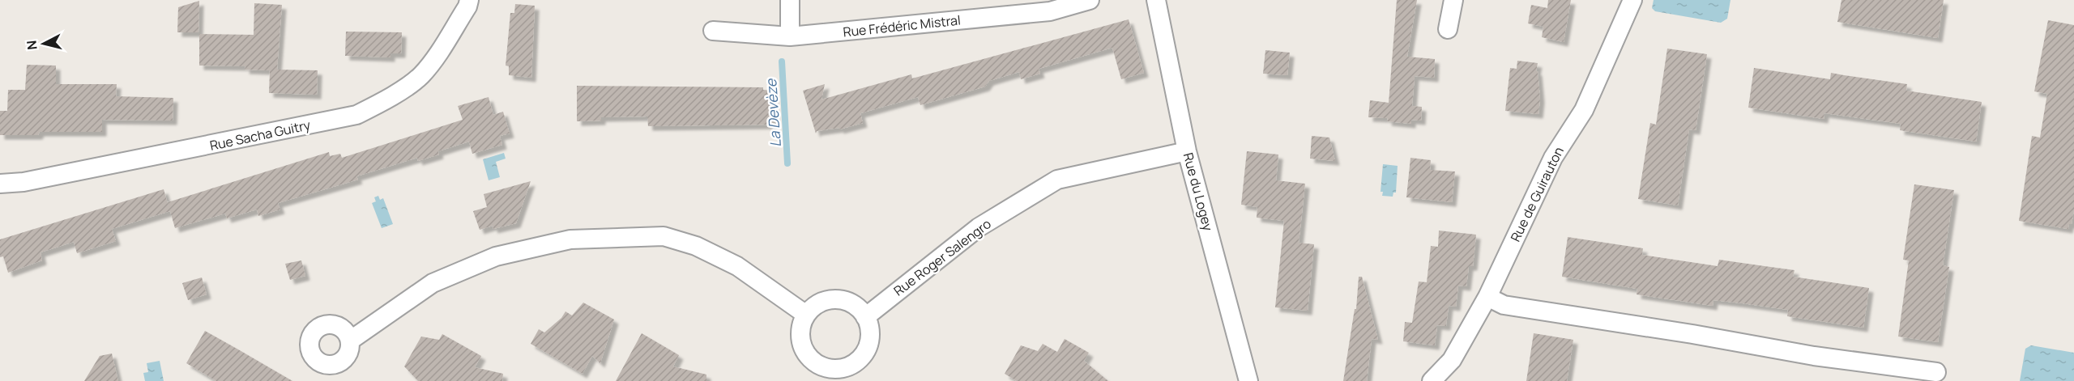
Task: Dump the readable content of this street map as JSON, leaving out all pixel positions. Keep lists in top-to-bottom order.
{
  "streets": {
    "street": [
      "Rue Frédéric Mistral",
      "Rue Sacha Guitry",
      "Rue du Logey",
      "Rue de Guirauton",
      "Rue Roger Salengro"
    ]
  },
  "crossings": [
    ["Rue du Logey", "Rue Roger Salengro"]
  ],
  "water": ["La Devèze"],
  "north": "left"
}
